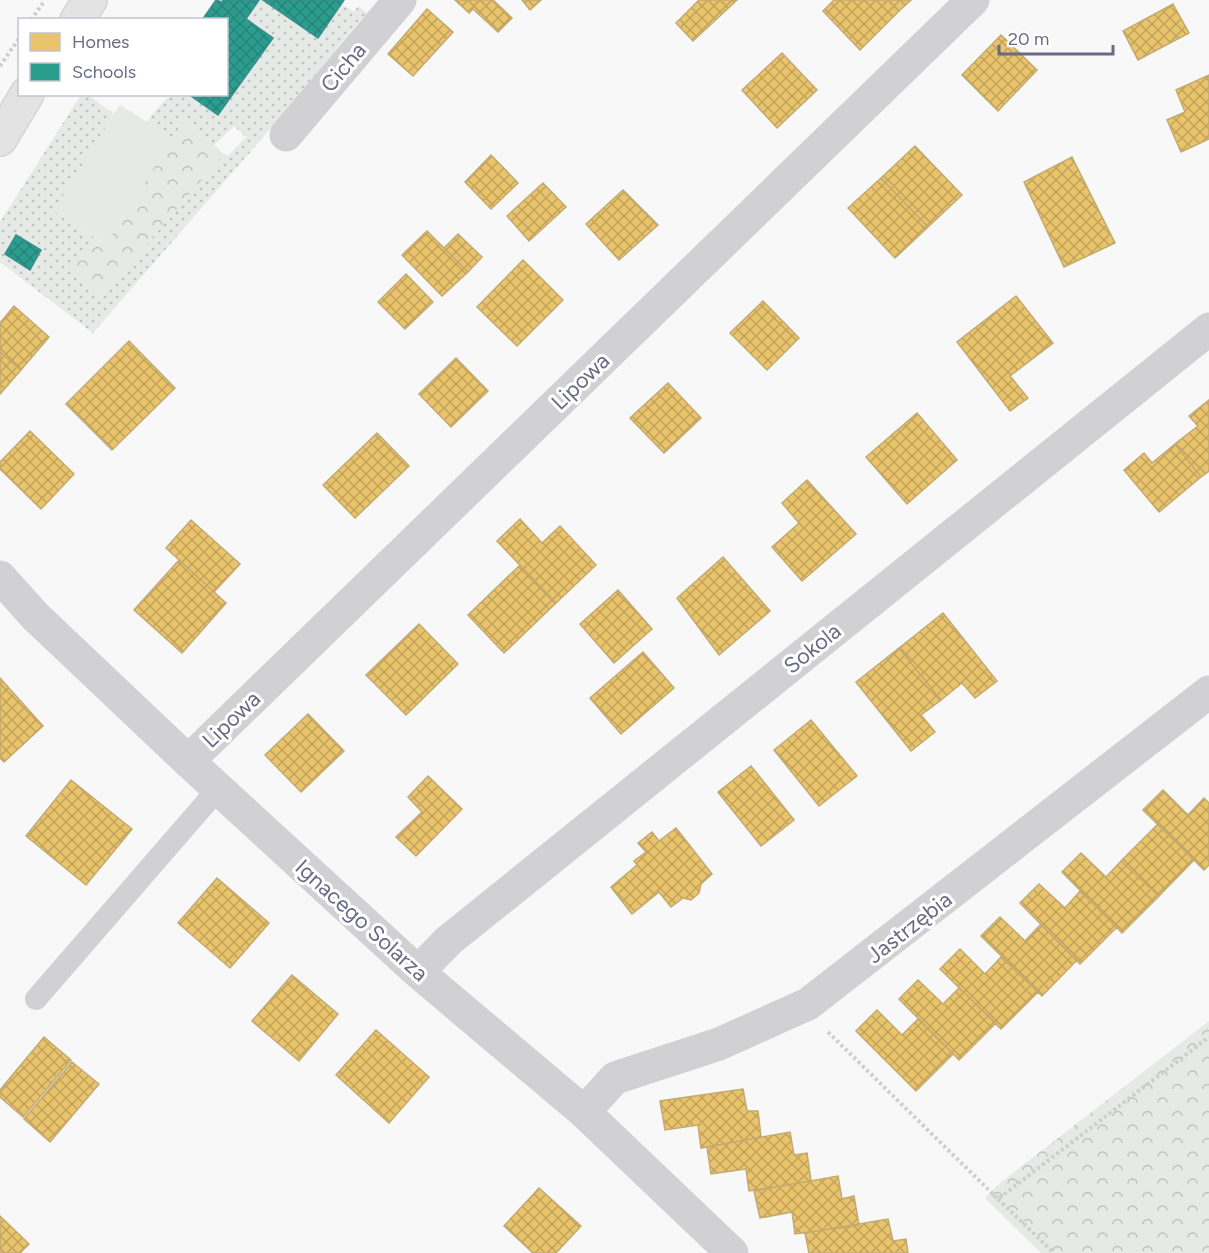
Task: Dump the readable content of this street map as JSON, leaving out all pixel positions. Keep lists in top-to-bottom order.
{
  "streets": {
    "street": [
      "Cicha",
      "Lipowa",
      "Sokola",
      "Ignacego Solarza",
      "Jastrzębia"
    ]
  },
  "crossings": [
    ["Lipowa", "Ignacego Solarza"],
    ["Sokola", "Ignacego Solarza"],
    ["Ignacego Solarza", "Jastrzębia"]
  ],
  "legend": ["Homes", "Schools"],
  "scale_bar": "20 m"
}
